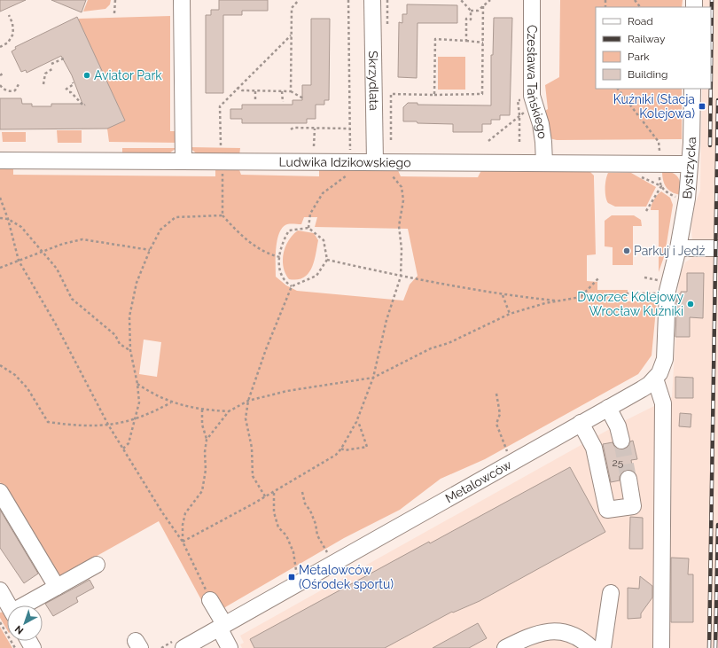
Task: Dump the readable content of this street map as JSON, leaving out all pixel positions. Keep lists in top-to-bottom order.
{
  "streets": {
    "street": [
      "Skrzydlata",
      "Czesława Tańskiego",
      "Ludwika Idzikowskiego",
      "Bystrzycka",
      "Metalowców"
    ]
  },
  "crossings": [
    ["Skrzydlata", "Ludwika Idzikowskiego"],
    ["Czesława Tańskiego", "Ludwika Idzikowskiego"],
    ["Ludwika Idzikowskiego", "Bystrzycka"],
    ["Bystrzycka", "Metalowców"]
  ],
  "places": {
    "other": ["Aviator Park", "Parkuj i Jedź", "Dworzec Kolejowy Wrocław Kuźniki"],
    "transit": ["Kuźniki (Stacja Kolejowa)", "Metalowców (Ośrodek sportu)"]
  },
  "house_numbers": ["25"],
  "legend": [
    "Road",
    "Railway",
    "Park",
    "Building"
  ],
  "north": "bottom left"
}
